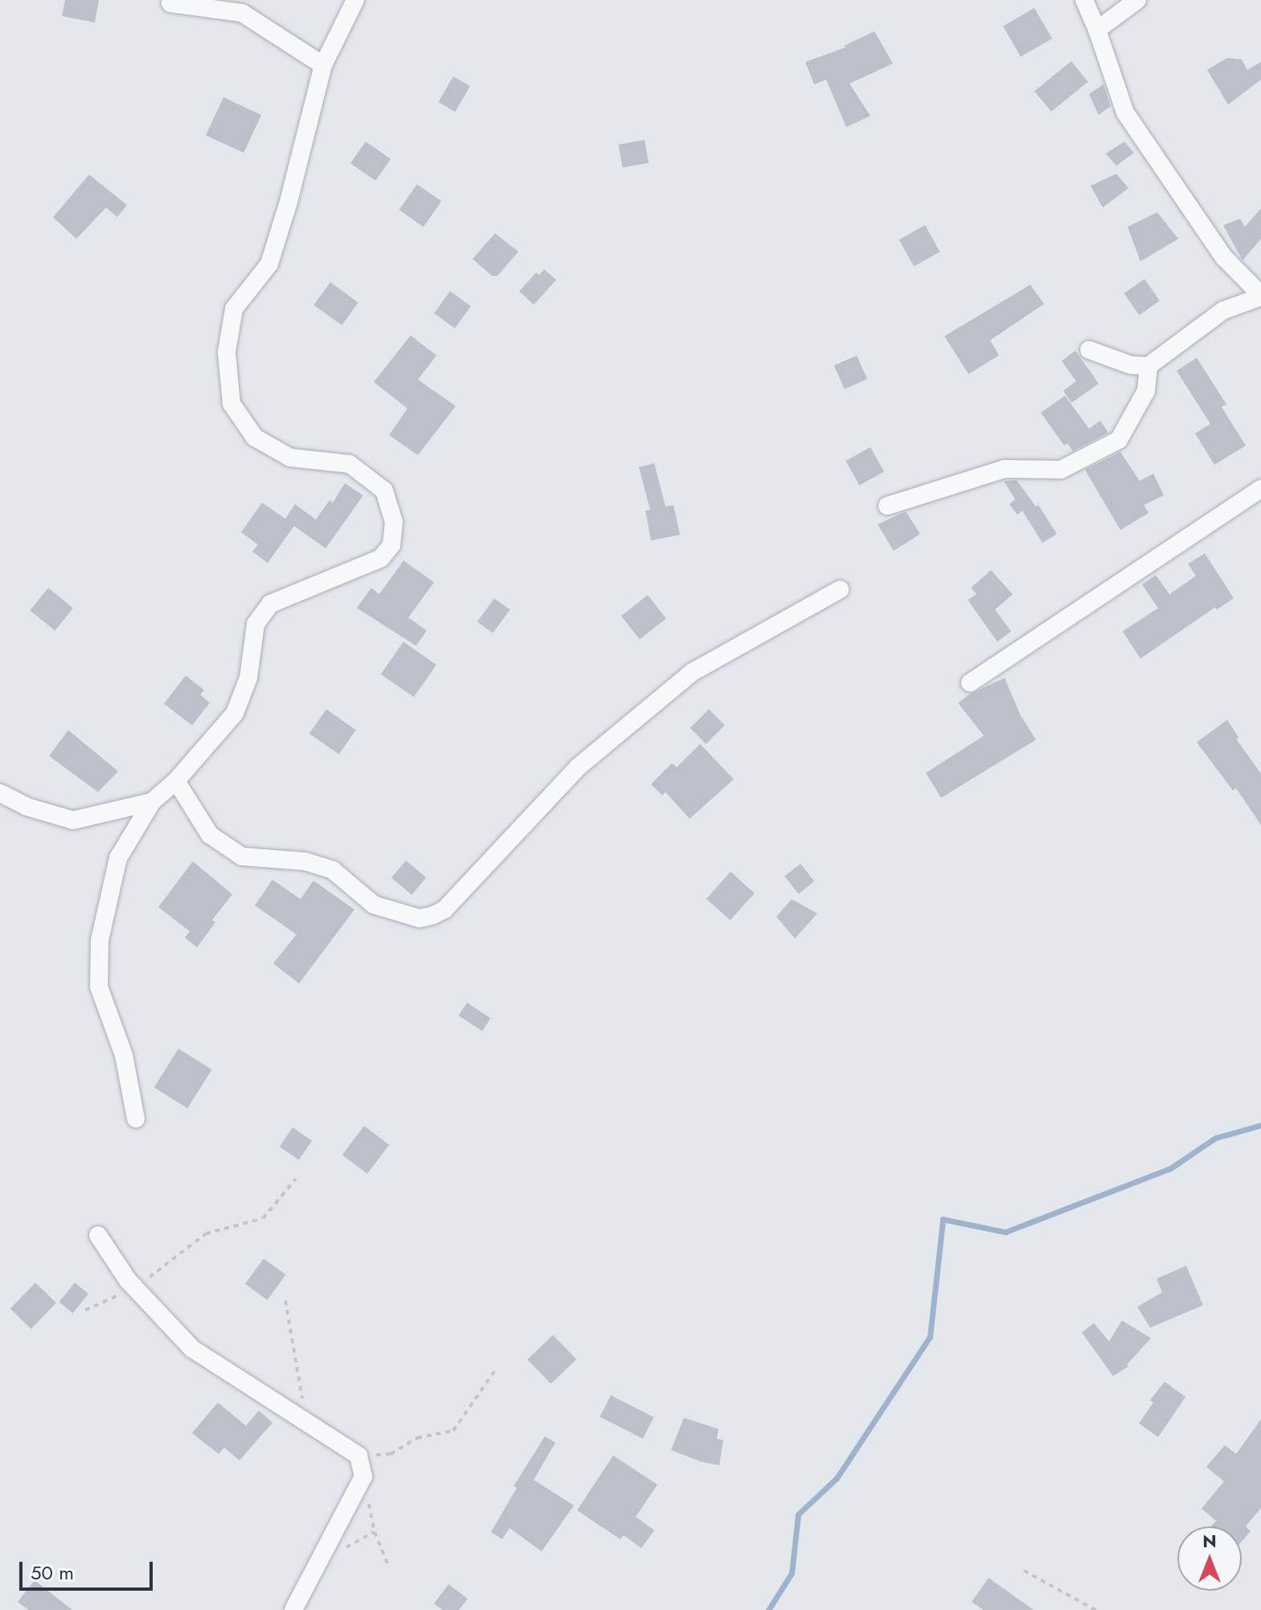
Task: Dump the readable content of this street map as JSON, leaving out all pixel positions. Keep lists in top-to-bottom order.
{
  "scale_bar": "50 m",
  "north": "top"
}
